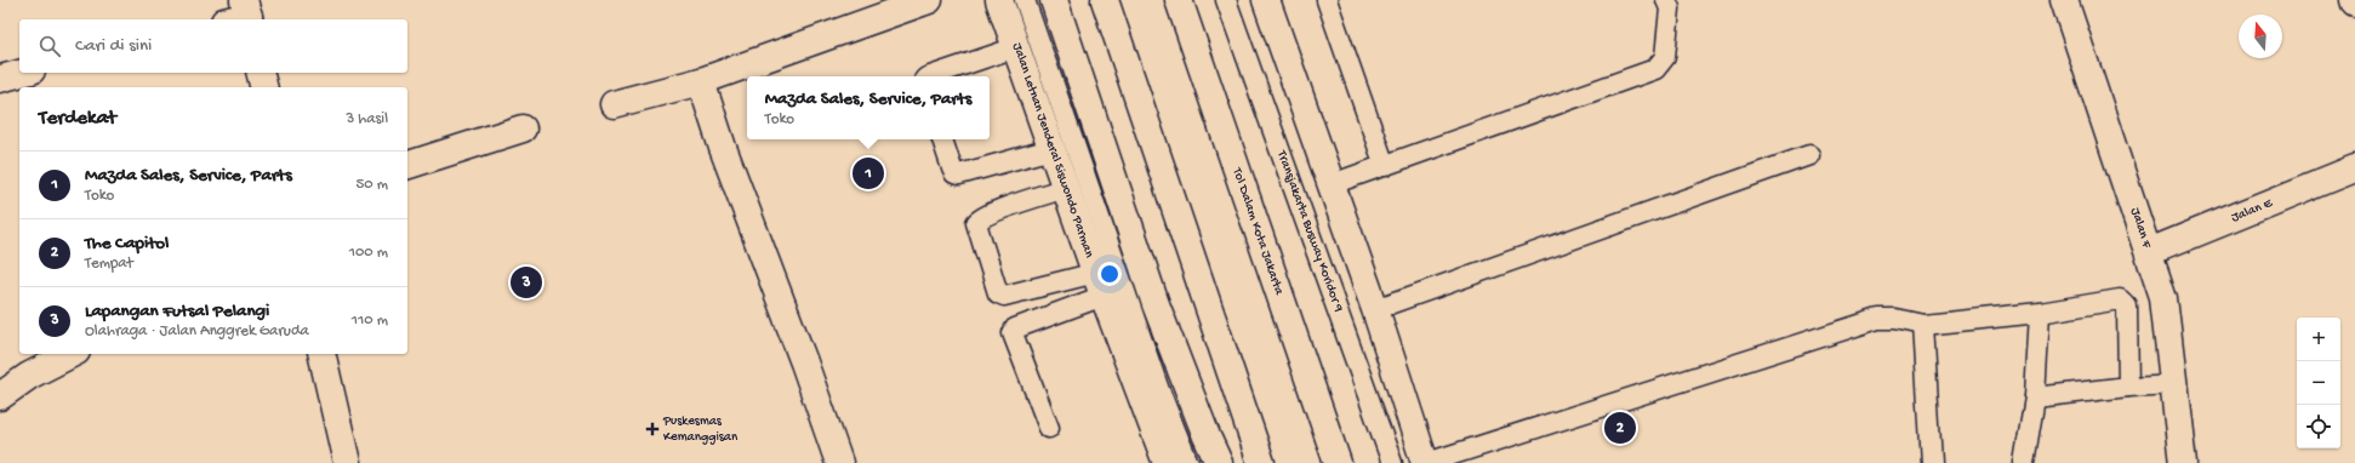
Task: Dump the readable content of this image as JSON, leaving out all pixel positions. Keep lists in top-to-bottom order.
{
  "streets": {
    "main road": [
      "Jalan Letnan Jenderal Siswondo Parman",
      "Jalan E",
      "Jalan F",
      "Tol Dalam Kota Jakarta"
    ],
    "lane": ["Transjakarta Busway Koridor 9"]
  },
  "crossings": [
    ["Jalan E", "Jalan F"]
  ],
  "places": {
    "health": ["Puskesmas Kemanggisan"]
  },
  "north": "top",
  "page": {
    "search": "Cari di sini",
    "popup": ["Mazda Sales, Service, Parts", "Toko"],
    "heading": ["Terdekat", "3 hasil"],
    "list": [
      {
        "mark": "1",
        "name": "Mazda Sales, Service, Parts",
        "note": "Toko",
        "value": "50 m"
      },
      {
        "mark": "2",
        "name": "The Capitol",
        "note": "Tempat",
        "value": "100 m"
      },
      {
        "mark": "3",
        "name": "Lapangan Futsal Pelangi",
        "note": "Olahraga · Jalan Anggrek Garuda",
        "value": "110 m"
      }
    ],
    "pins": ["1", "3", "2"],
    "map_buttons": ["+", "−"]
  }
}
